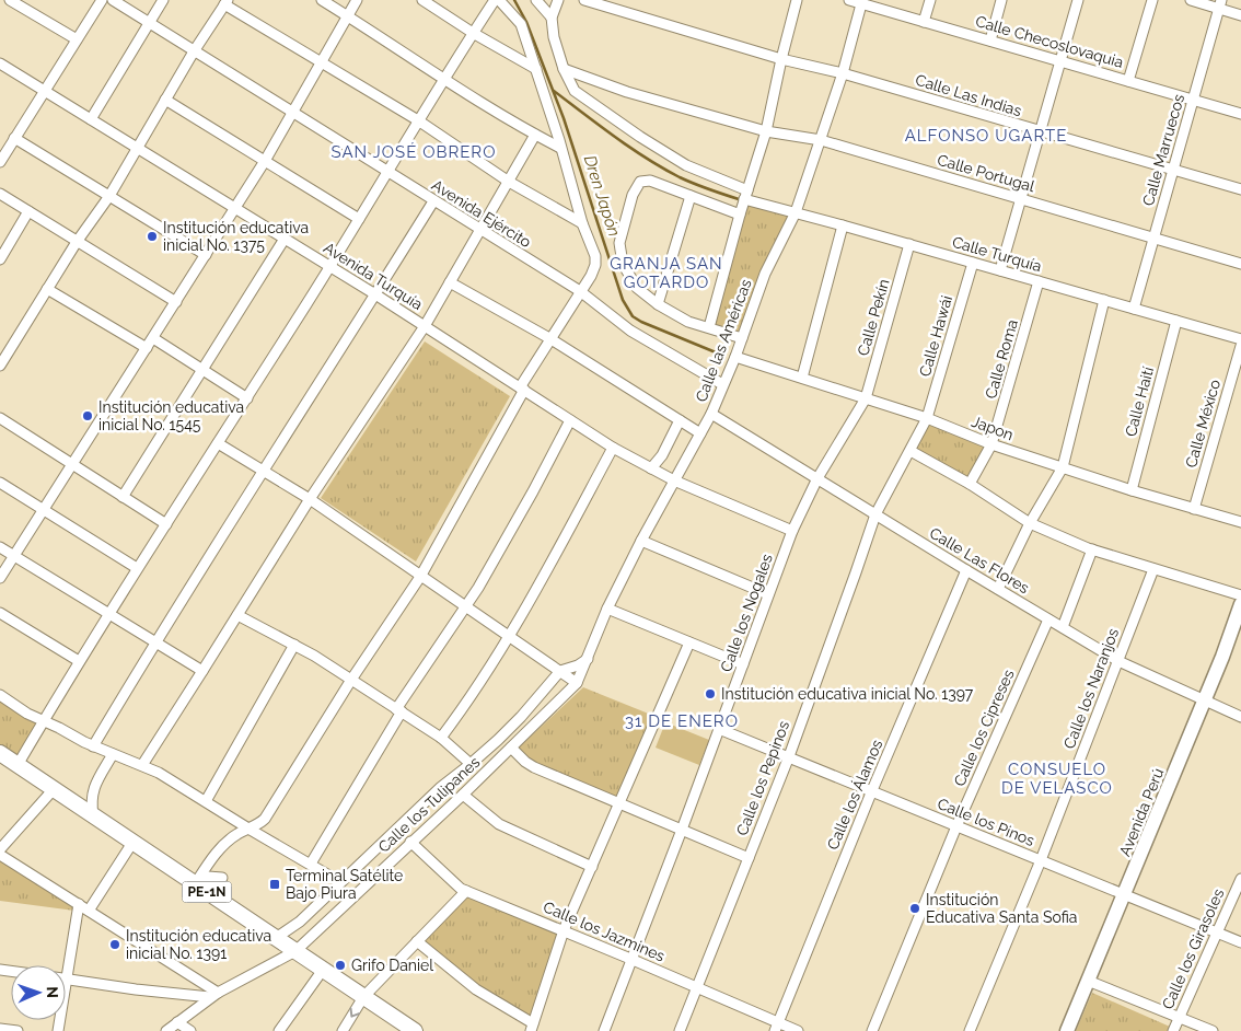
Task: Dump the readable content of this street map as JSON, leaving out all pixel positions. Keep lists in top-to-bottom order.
{
  "streets": {
    "main road": ["PE-1N"],
    "street": [
      "Calle Checoslovaquia",
      "Calle Las Indias",
      "Calle Marruecos",
      "Calle Portugal",
      "Avenida Ejército",
      "Calle Turquía",
      "Avenida Turquía",
      "Calle Pekín",
      "Calle Hawái",
      "Calle las Américas",
      "Calle Roma",
      "Calle Haití",
      "Calle México",
      "Japon",
      "Calle Las Flores",
      "Calle los Nogales",
      "Calle los Naranjos",
      "Calle los Cipreses",
      "Calle los Pepinos",
      "Calle los Álamos",
      "Calle los Tulipanes",
      "Avenida Perú",
      "Calle los Pinos",
      "Calle los Jazmines",
      "Calle los Girasoles"
    ]
  },
  "crossings": [
    ["Calle Checoslovaquia", "Calle Marruecos"],
    ["Calle Checoslovaquia", "Calle las Américas"],
    ["Calle Las Indias", "Calle Marruecos"],
    ["Calle Las Indias", "Calle las Américas"],
    ["Calle Marruecos", "Calle Portugal"],
    ["Calle Marruecos", "Calle Turquía"],
    ["Calle Portugal", "Calle Turquía"],
    ["Calle Portugal", "Calle las Américas"],
    ["Avenida Ejército", "Calle las Américas"],
    ["Calle Turquía", "Calle Pekín"],
    ["Calle Turquía", "Calle Hawái"],
    ["Calle Turquía", "Calle las Américas"],
    ["Calle Turquía", "Calle Roma"],
    ["Calle Turquía", "Calle Haití"],
    ["Avenida Turquía", "Calle las Américas"],
    ["Avenida Turquía", "Calle los Nogales"],
    ["Calle Pekín", "Japon"],
    ["Calle Pekín", "Calle los Nogales"],
    ["Calle Hawái", "Japon"],
    ["Calle Hawái", "Calle los Pepinos"],
    ["Calle las Américas", "Japon"],
    ["Calle las Américas", "Calle Las Flores"],
    ["Calle las Américas", "Calle los Tulipanes"],
    ["Calle Roma", "Japon"],
    ["Calle Haití", "Japon"],
    ["Calle México", "Japon"],
    ["Japon", "Calle los Nogales"],
    ["Japon", "Calle los Pepinos"],
    ["Calle Las Flores", "Calle los Nogales"],
    ["Calle Las Flores", "Calle los Naranjos"],
    ["Calle Las Flores", "Calle los Cipreses"],
    ["Calle Las Flores", "Calle los Pepinos"],
    ["Calle Las Flores", "Calle los Álamos"],
    ["Calle Las Flores", "Avenida Perú"],
    ["Calle los Nogales", "Calle los Pinos"],
    ["Calle los Nogales", "Calle los Jazmines"],
    ["Calle los Naranjos", "Calle los Pinos"],
    ["Calle los Cipreses", "Calle los Pinos"],
    ["Calle los Pepinos", "Calle los Pinos"],
    ["Calle los Pepinos", "Calle los Jazmines"],
    ["Calle los Álamos", "Calle los Pinos"],
    ["Calle los Álamos", "Calle los Jazmines"],
    ["Calle los Tulipanes", "PE-1N"],
    ["Calle los Tulipanes", "Calle los Jazmines"],
    ["Avenida Perú", "Calle los Pinos"],
    ["Calle los Pinos", "Calle los Girasoles"]
  ],
  "districts": [
    "ALFONSO UGARTE",
    "SAN JOSÉ OBRERO",
    "GRANJA SAN GOTARDO",
    "31 DE ENERO",
    "CONSUELO DE VELASCO"
  ],
  "water": ["Dren Japón"],
  "places": {
    "other": [
      "Institución educativa inicial No. 1375",
      "Institución educativa inicial No. 1545",
      "Institución educativa inicial No. 1397",
      "Institución Educativa Santa Sofia",
      "Institución educativa inicial No. 1391",
      "Grifo Daniel"
    ],
    "transit": ["Terminal Satélite Bajo Piura"]
  },
  "north": "right"
}
